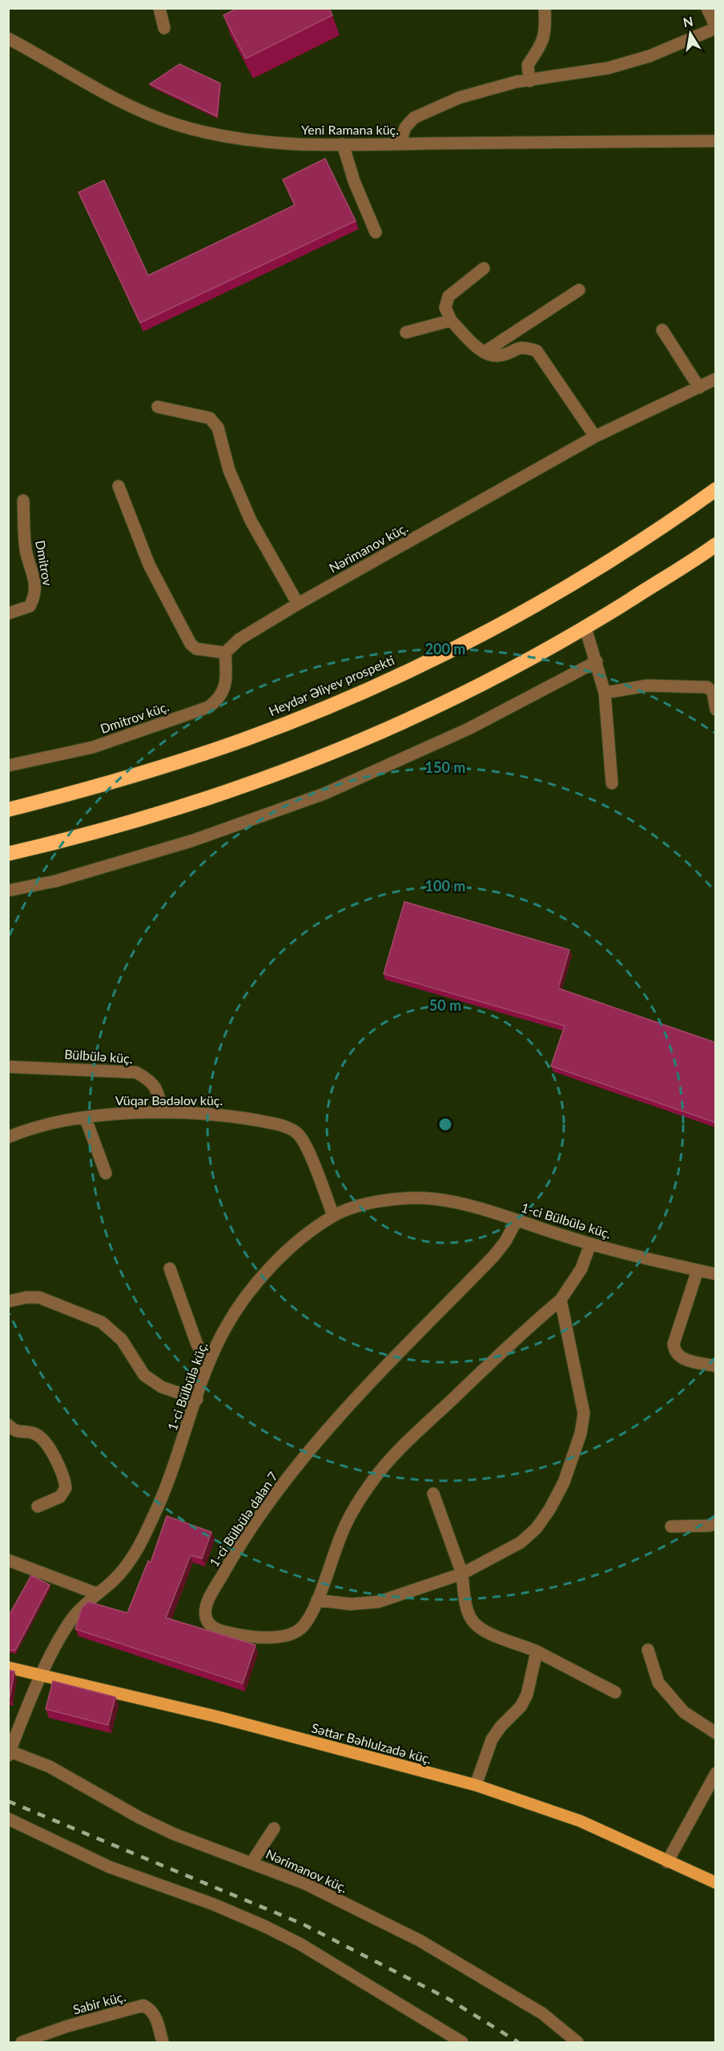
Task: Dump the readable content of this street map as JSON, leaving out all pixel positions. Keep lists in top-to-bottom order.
{
  "streets": {
    "highway": ["Heydər Əliyev prospekti"],
    "main road": ["Səttar Bəhlulzadə küç."],
    "street": [
      "Yeni Ramana küç.",
      "Nərimanov küç.",
      "Dmitrov",
      "Dmitrov küç.",
      "Bülbülə küç.",
      "Vüqar Bədəlov küç.",
      "1-ci Bülbülə küç.",
      "1-ci Bülbülə dalan 7",
      "Sabir küç."
    ]
  },
  "crossings": [
    ["Nərimanov küç.", "Dmitrov küç."],
    ["Nərimanov küç.", "1-ci Bülbülə küç."],
    ["Bülbülə küç.", "Vüqar Bədəlov küç."],
    ["Vüqar Bədəlov küç.", "1-ci Bülbülə küç."],
    ["1-ci Bülbülə küç.", "1-ci Bülbülə dalan 7"],
    ["1-ci Bülbülə küç.", "Səttar Bəhlulzadə küç."]
  ],
  "north": "top",
  "rings": [
    "200 m",
    "150 m",
    "100 m",
    "50 m"
  ]
}
